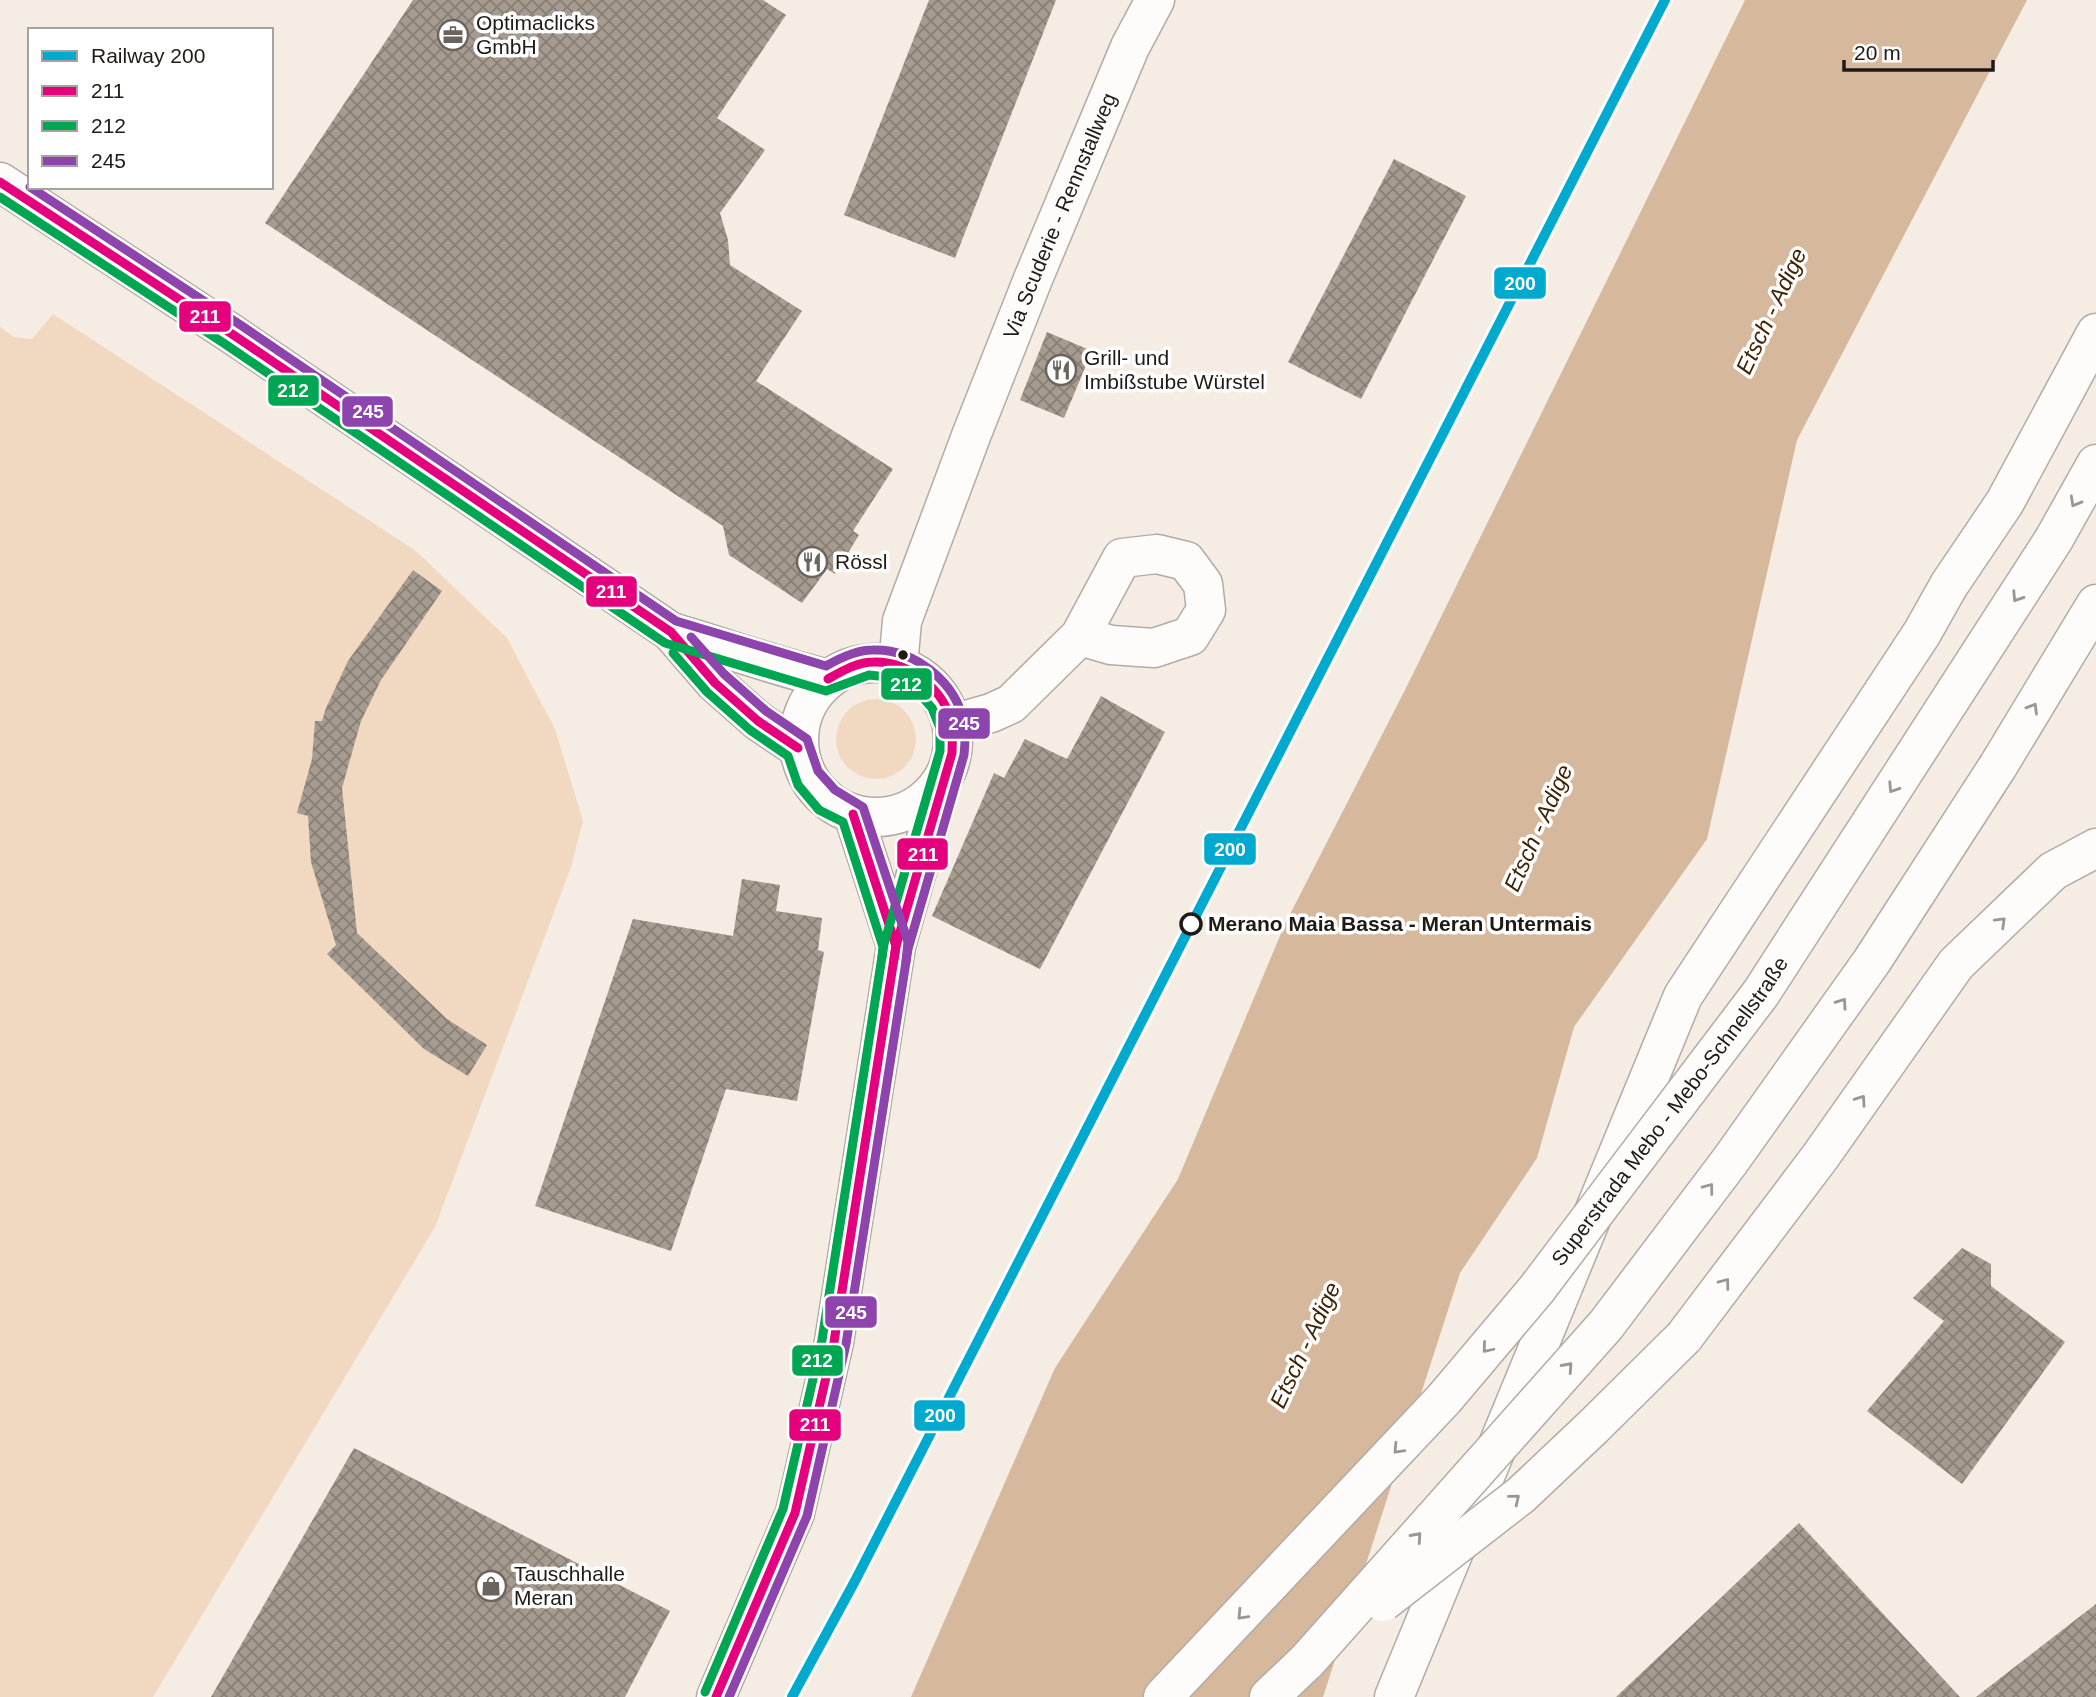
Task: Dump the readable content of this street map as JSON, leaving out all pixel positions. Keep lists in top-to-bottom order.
{
  "streets": {
    "main road": ["Via Scuderie - Rennstallweg", "Superstrada Mebo - Mebo-Schnellstraße"]
  },
  "water": ["Etsch - Adige"],
  "places": {
    "office": ["Optimaclicks GmbH"],
    "restaurant": ["Grill- und Imbißstube Würstel", "Rössl"],
    "other": ["Merano Maia Bassa - Meran Untermais"],
    "shop": ["Tauschhalle Meran"]
  },
  "lines": [
    "rail line 200",
    "transit line 211",
    "transit line 245",
    "transit line 212"
  ],
  "legend": [
    "Railway 200",
    "211",
    "212",
    "245"
  ],
  "scale_bar": "20 m"
}
